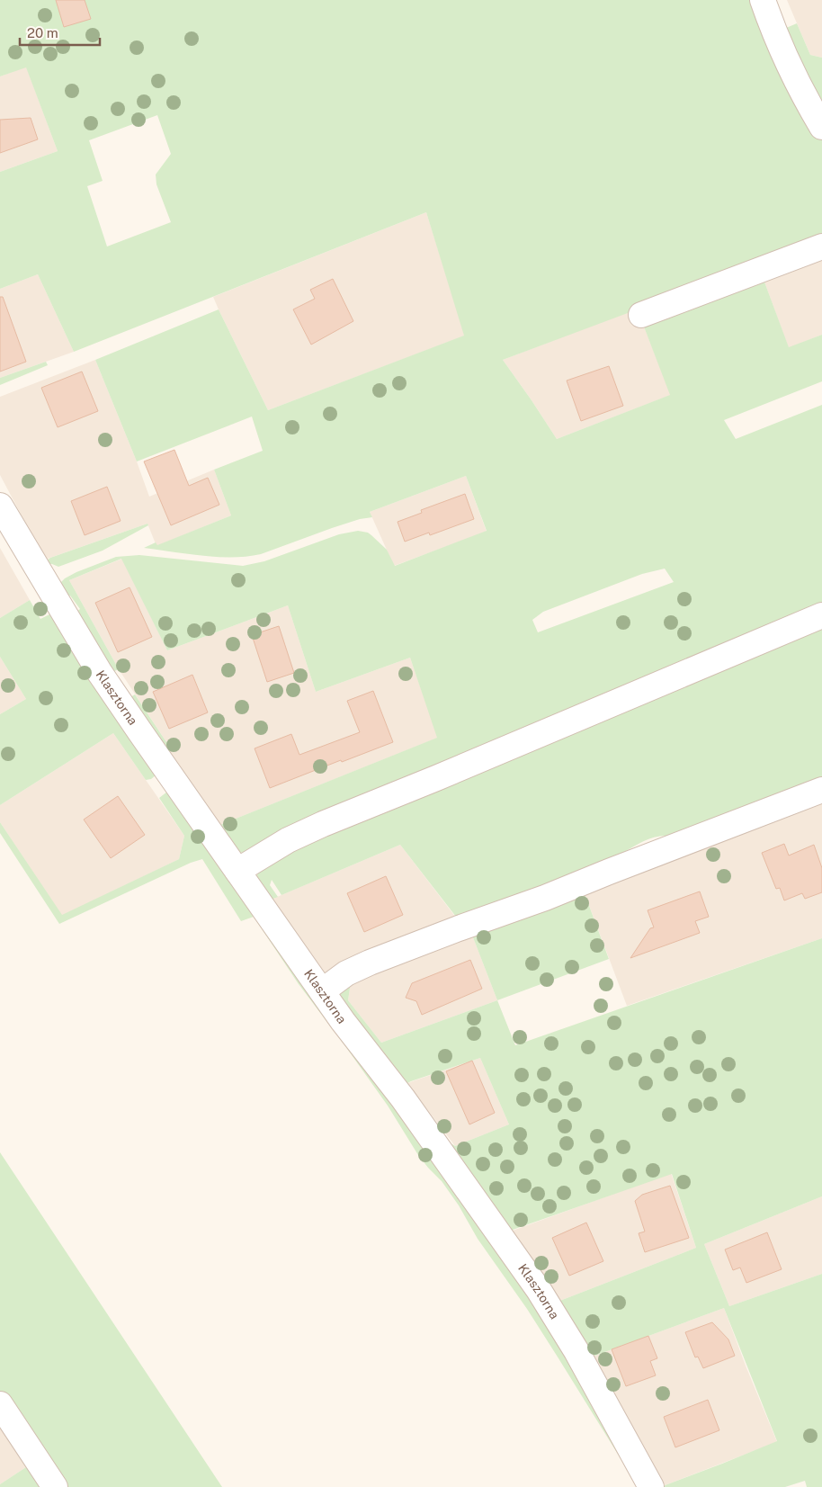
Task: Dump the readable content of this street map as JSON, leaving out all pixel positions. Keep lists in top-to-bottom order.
{
  "streets": {
    "street": ["Klasztorna"]
  },
  "scale_bar": "20 m"
}
